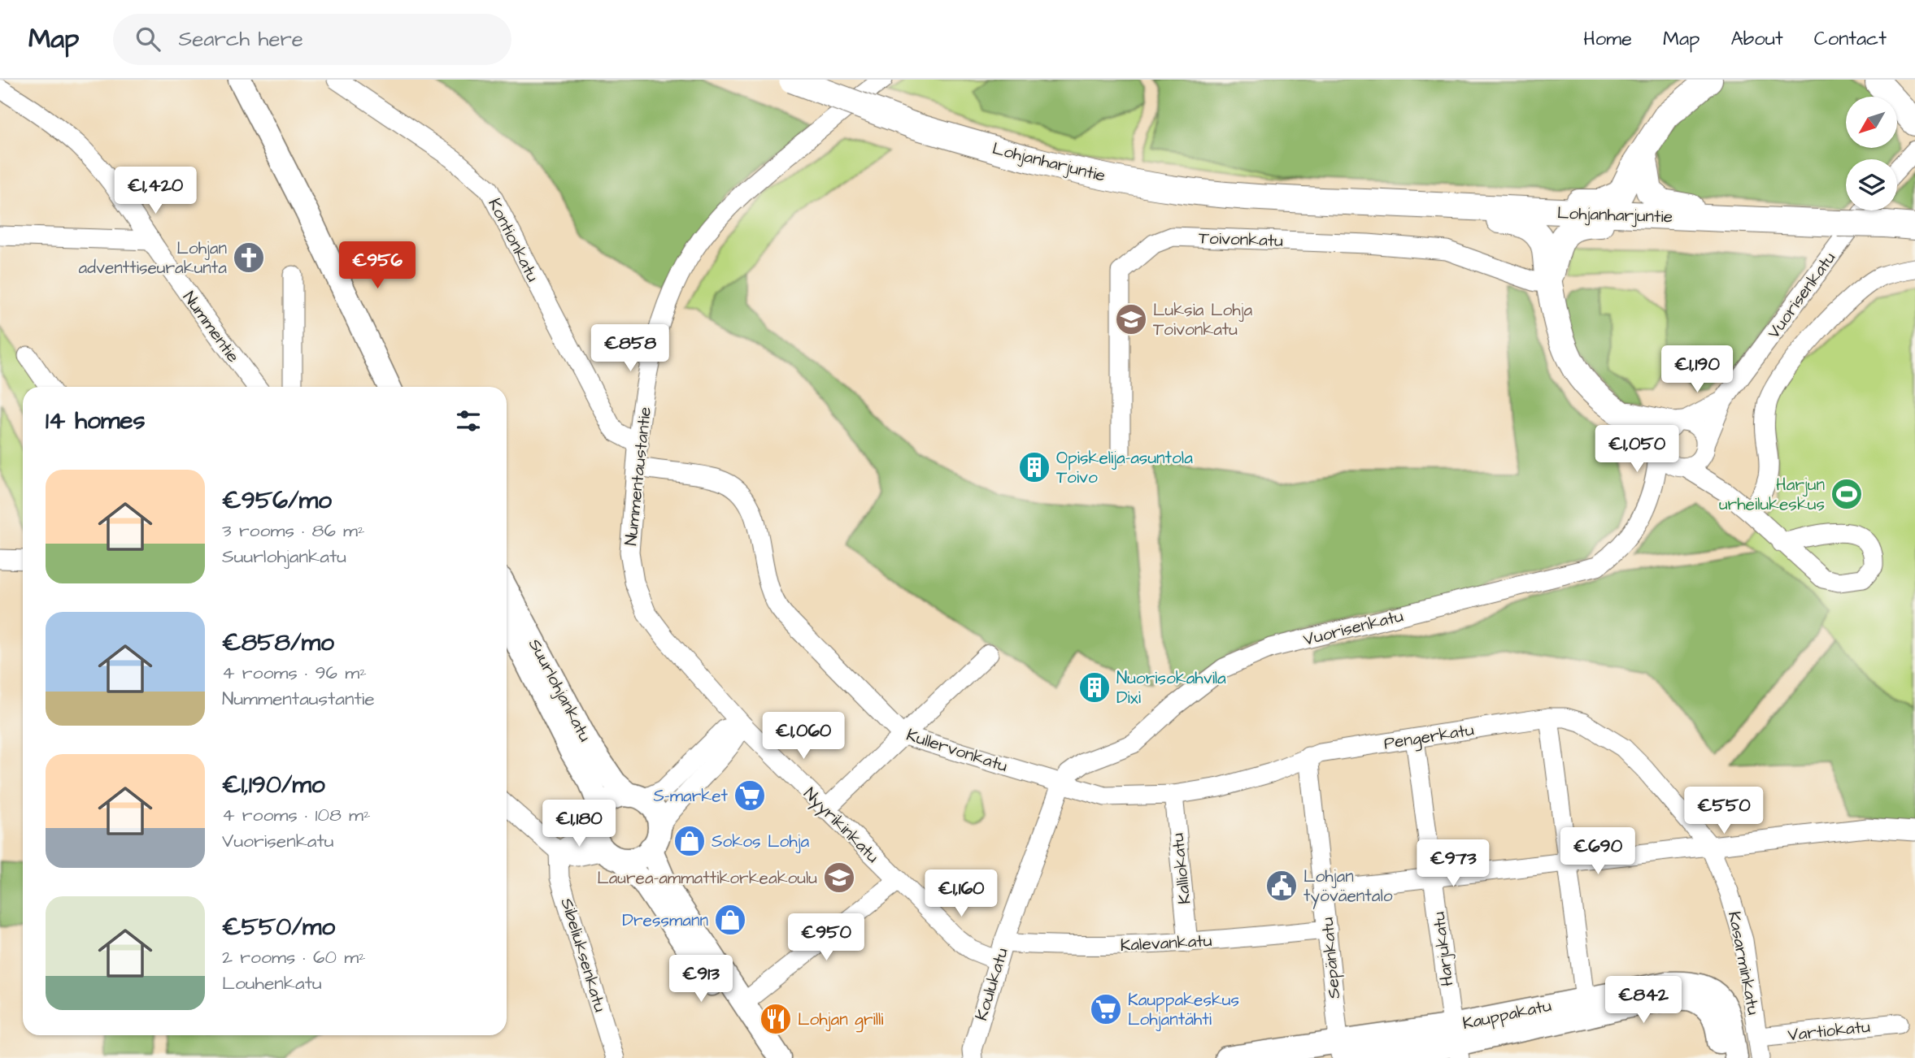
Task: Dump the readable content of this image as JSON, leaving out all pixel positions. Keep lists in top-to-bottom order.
{
  "streets": {
    "highway": ["Lohjanharjuntie"],
    "main road": ["Suurlohjankatu", "Kauppakatu"],
    "street": [
      "Toivonkatu",
      "Kontionkatu",
      "Vuorisenkatu",
      "Nummentie",
      "Nummentaustantie",
      "Pengerkatu",
      "Kullervonkatu",
      "Nyyrikinkatu",
      "Kalliokatu",
      "Kalevankatu",
      "Harjukatu",
      "Sibeliuksenkatu",
      "Sepänkatu",
      "Kasarminkatu",
      "Koulukatu",
      "Vartiokatu"
    ]
  },
  "crossings": [
    ["Lohjanharjuntie", "Vuorisenkatu"],
    ["Kontionkatu", "Nummentaustantie"],
    ["Vuorisenkatu", "Kullervonkatu"],
    ["Vuorisenkatu", "Koulukatu"],
    ["Nummentaustantie", "Kullervonkatu"],
    ["Nummentaustantie", "Nyyrikinkatu"],
    ["Pengerkatu", "Kullervonkatu"],
    ["Pengerkatu", "Harjukatu"],
    ["Pengerkatu", "Sepänkatu"],
    ["Pengerkatu", "Kasarminkatu"],
    ["Kullervonkatu", "Kalliokatu"],
    ["Kullervonkatu", "Sepänkatu"],
    ["Kullervonkatu", "Koulukatu"],
    ["Nyyrikinkatu", "Koulukatu"],
    ["Kalliokatu", "Kalevankatu"],
    ["Kalevankatu", "Sepänkatu"],
    ["Kalevankatu", "Koulukatu"],
    ["Harjukatu", "Kauppakatu"],
    ["Sepänkatu", "Kauppakatu"],
    ["Kasarminkatu", "Vartiokatu"]
  ],
  "places": {
    "church": ["Lohjan adventtiseurakunta"],
    "school or university": ["Luksia Lohja Toivonkatu", "Laurea-ammattikorkeakoulu"],
    "building": ["Opiskelija-asuntola Toivo", "Nuorisokahvila Dixi"],
    "sports": ["Harjun urheilukeskus"],
    "supermarket": ["S-market", "Kauppakeskus Lohjantähti"],
    "shop": ["Sokos Lohja", "Dressmann"],
    "public building": ["Lohjan työväentalo"],
    "restaurant": ["Lohjan grilli"]
  },
  "north": "bottom left",
  "page": {
    "header": "Map",
    "search": "Search here",
    "nav": [
      "Home",
      "Map",
      "About",
      "Contact"
    ],
    "price": [
      "€1,420",
      "€956",
      "€858",
      "€1,190",
      "€1,050",
      "€1,060",
      "€550",
      "€1,180",
      "€690",
      "€973",
      "€1,160",
      "€950",
      "€913",
      "€842"
    ],
    "heading": "14 homes",
    "list": [
      {
        "name": "€956/mo",
        "note": "3 rooms · 86 m² · Suurlohjankatu"
      },
      {
        "name": "€858/mo",
        "note": "4 rooms · 96 m² · Nummentaustantie"
      },
      {
        "name": "€1,190/mo",
        "note": "4 rooms · 108 m² · Vuorisenkatu"
      },
      {
        "name": "€550/mo",
        "note": "2 rooms · 60 m² · Louhenkatu"
      }
    ]
  }
}
